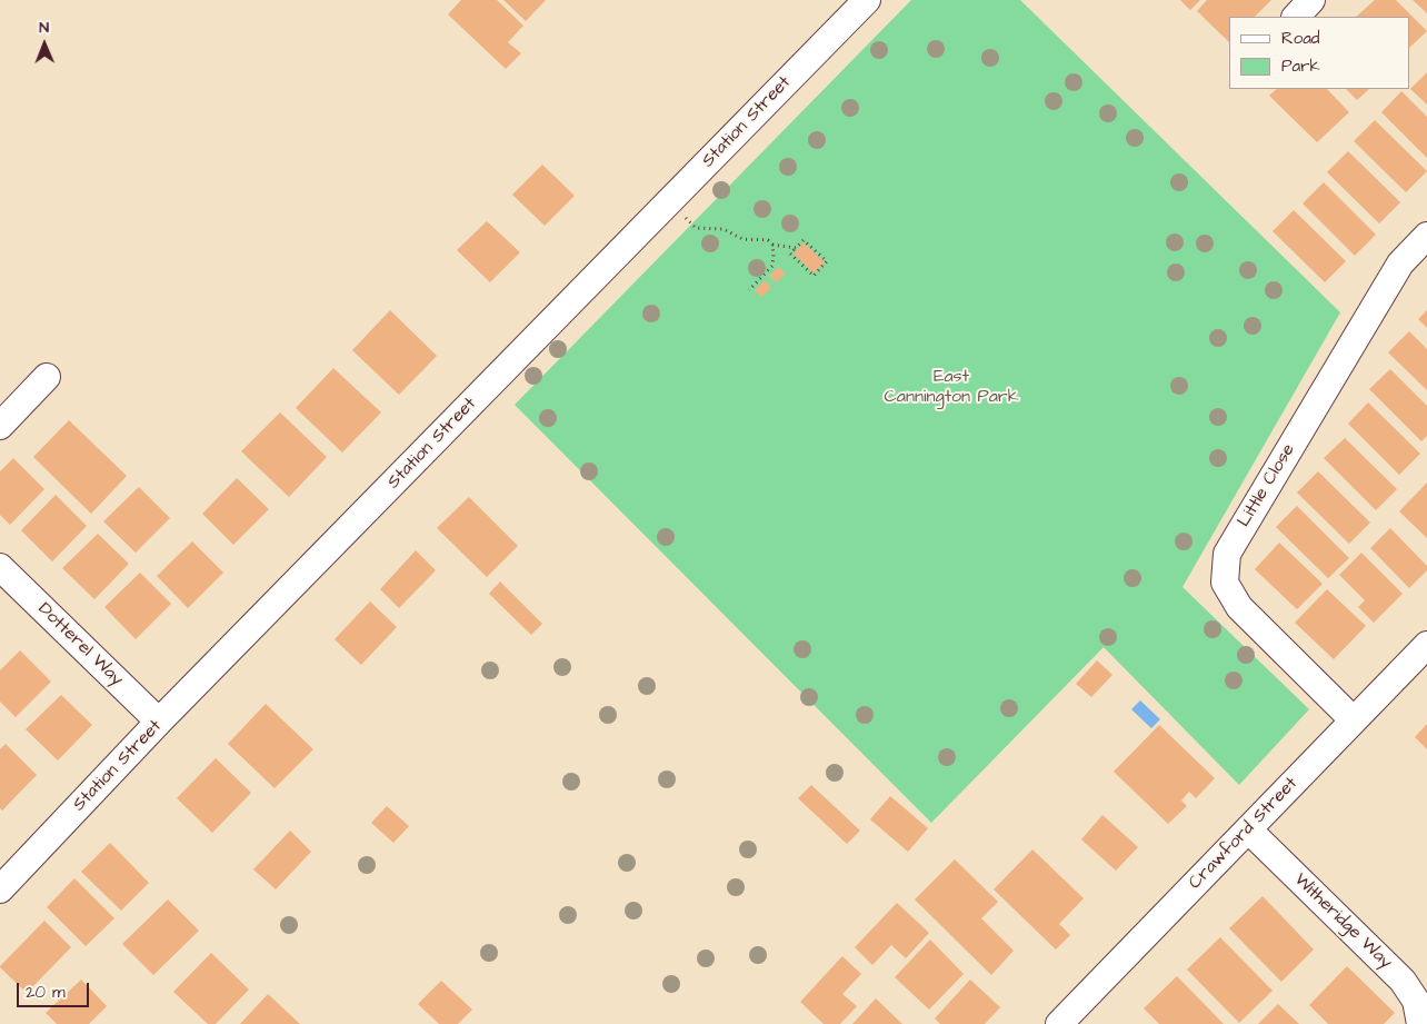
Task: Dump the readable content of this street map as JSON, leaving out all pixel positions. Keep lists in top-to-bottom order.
{
  "streets": {
    "street": [
      "Station Street",
      "Little Close",
      "Dotterel Way",
      "Crawford Street",
      "Witheridge Way"
    ]
  },
  "crossings": [
    ["Station Street", "Dotterel Way"],
    ["Little Close", "Crawford Street"],
    ["Crawford Street", "Witheridge Way"]
  ],
  "parks": ["East Cannington Park"],
  "legend": ["Road", "Park"],
  "scale_bar": "20 m",
  "north": "top"
}
